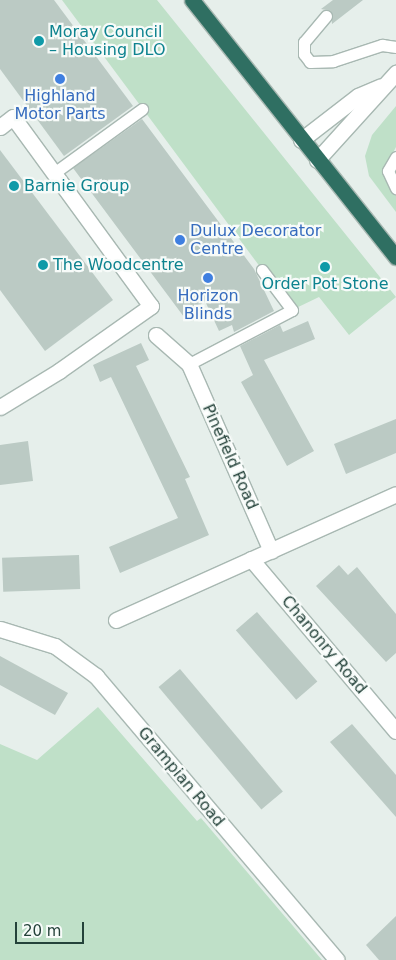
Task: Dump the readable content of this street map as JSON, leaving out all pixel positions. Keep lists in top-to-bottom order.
{
  "streets": {
    "street": ["Pinefield Road", "Chanonry Road", "Grampian Road"]
  },
  "places": [
    "Moray Council – Housing DLO",
    "Highland Motor Parts",
    "Barnie Group",
    "Dulux Decorator Centre",
    "The Woodcentre",
    "Order Pot Stone",
    "Horizon Blinds"
  ],
  "scale_bar": "20 m"
}
